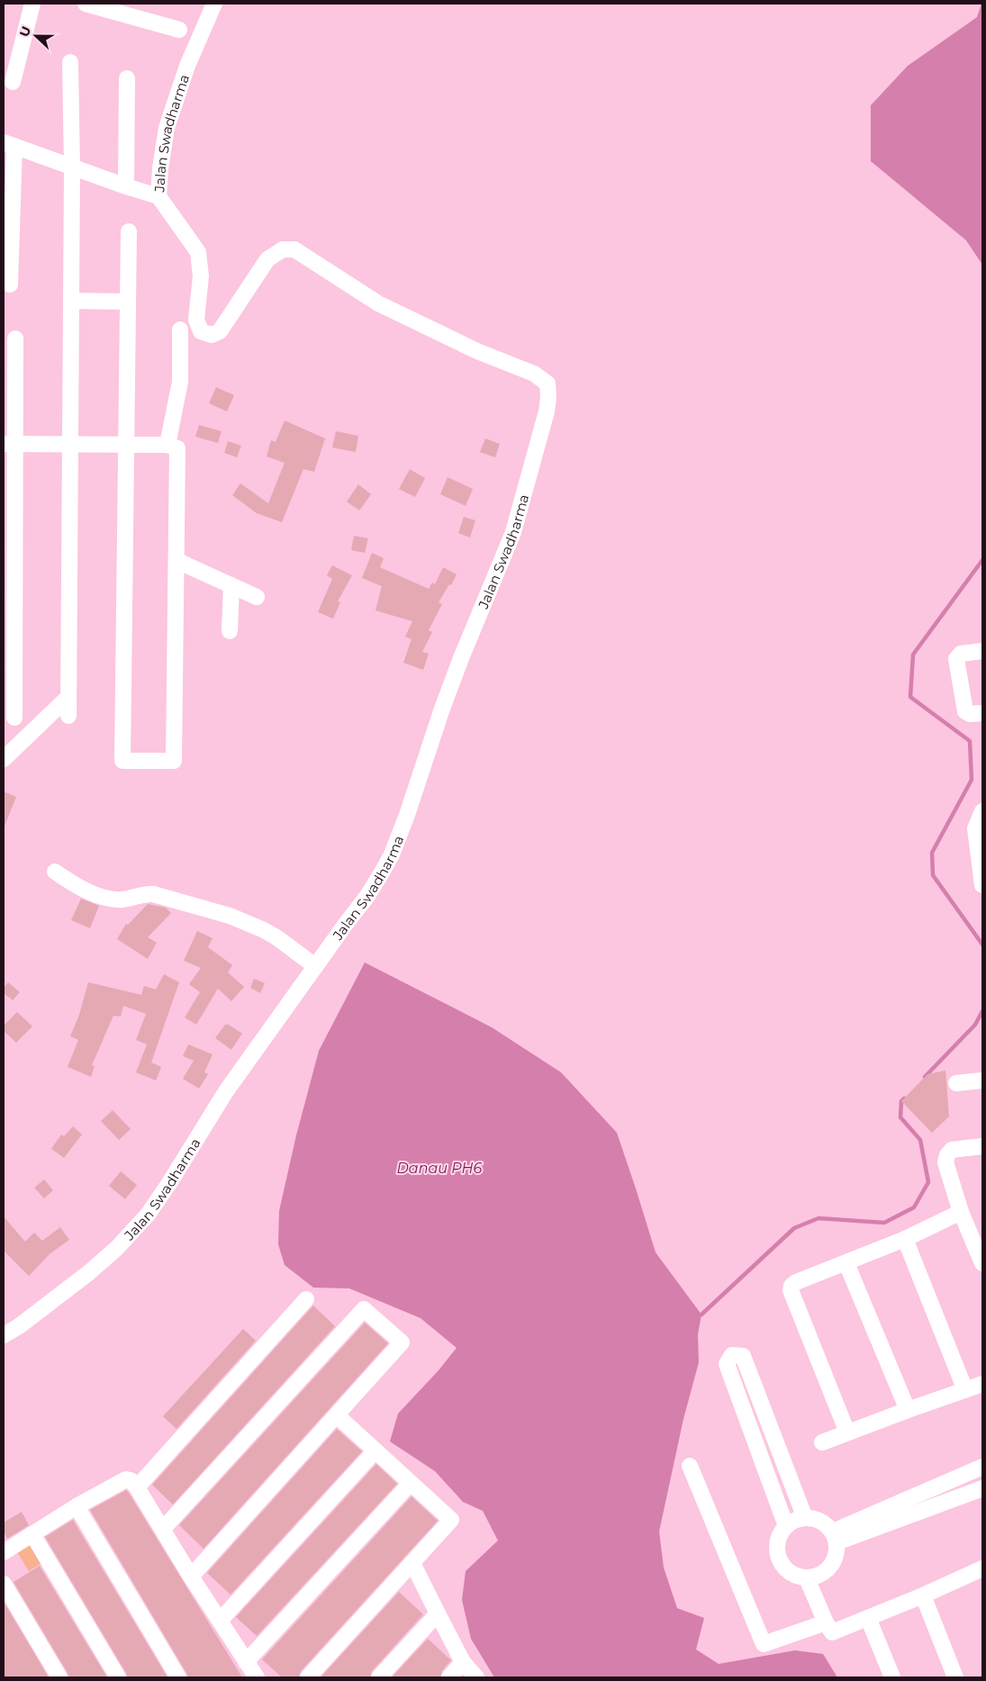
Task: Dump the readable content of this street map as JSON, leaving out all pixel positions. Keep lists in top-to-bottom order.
{
  "streets": {
    "street": ["Jalan Swadharma"]
  },
  "water": ["Danau PH6"],
  "north": "left"
}
